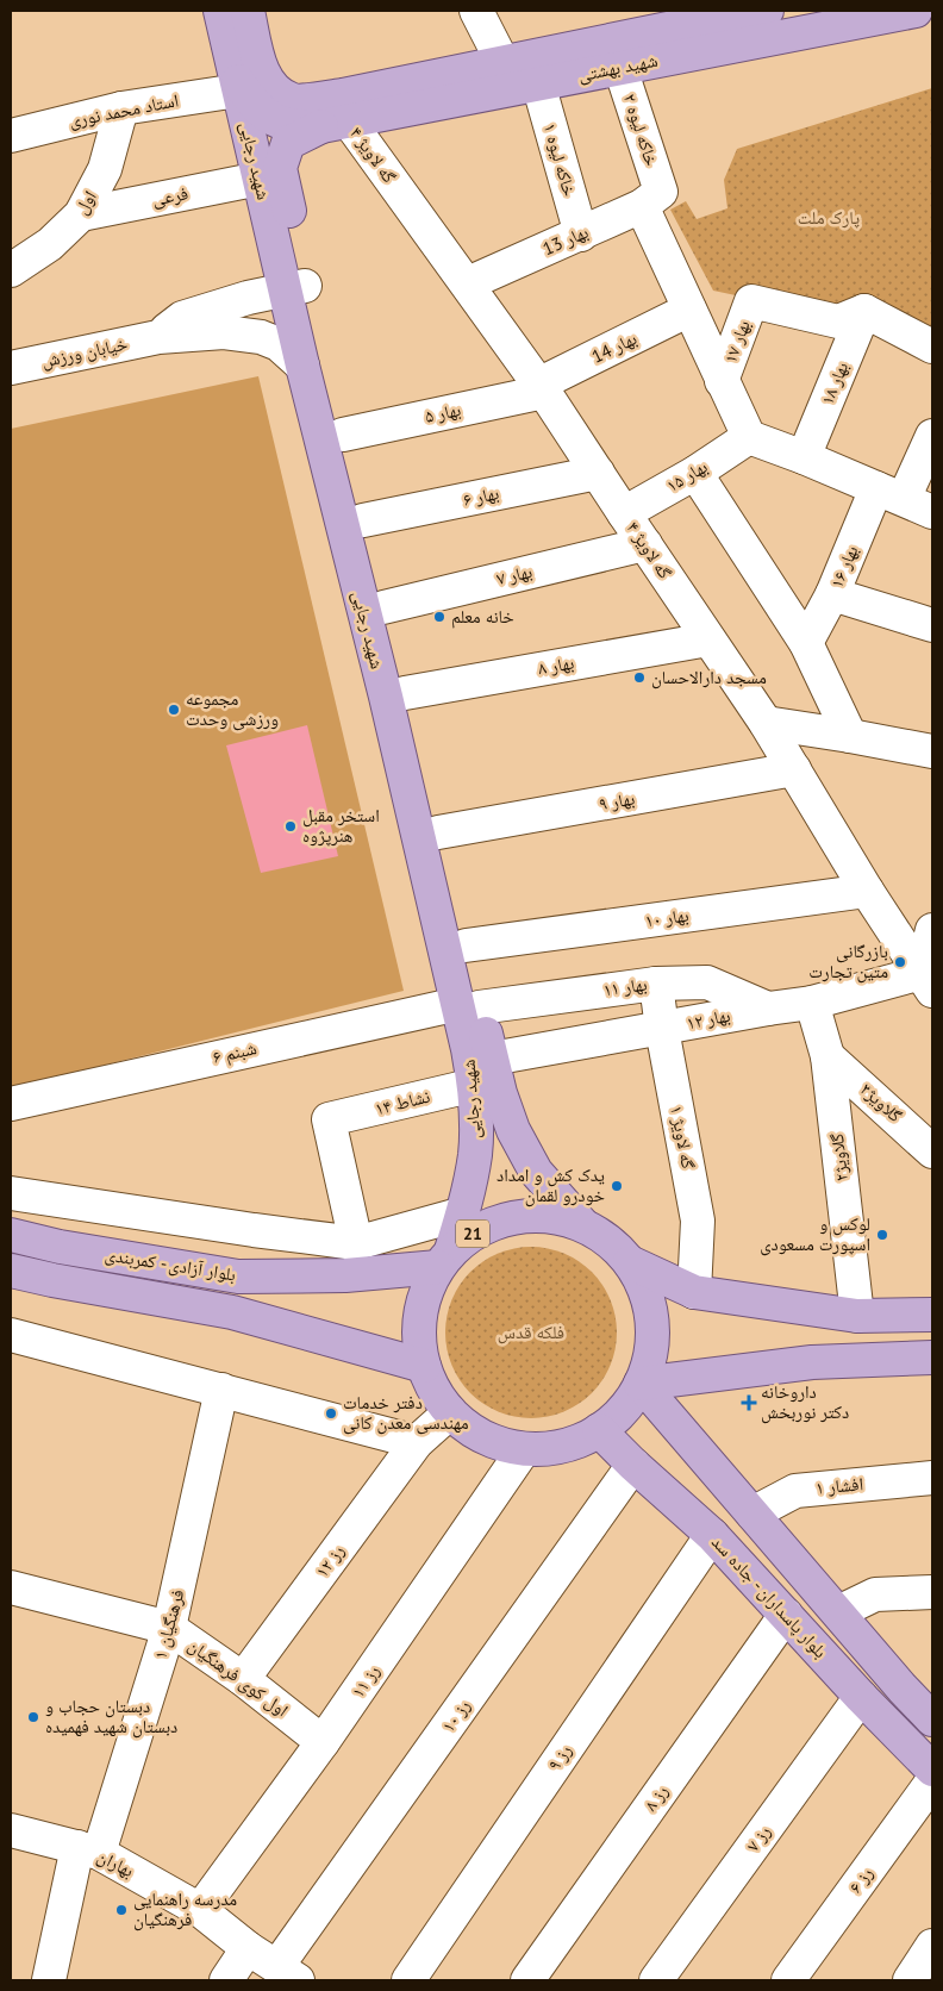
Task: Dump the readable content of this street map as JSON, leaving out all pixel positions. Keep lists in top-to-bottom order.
{
  "streets": {
    "main road": [
      "شهید بهشتی",
      "شهید رجایی",
      "21",
      "بلوار آزادی - کمربندی",
      "بلوار پاسداران - جاده سد"
    ],
    "street": [
      "استاد محمد نوری",
      "خاکه لیوه ۲",
      "گه لاویژ ۴",
      "خاکه لیوه ۱",
      "فرعی",
      "اول",
      "بهار 13",
      "بهار ۱۷",
      "بهار 14",
      "خیابان ورزش",
      "بهار ۱۸",
      "بهار ۵",
      "بهار ۱۵",
      "بهار ۶",
      "بهار ۱۶",
      "بهار ۷",
      "بهار ۸",
      "بهار ۹",
      "بهار ۱۰",
      "بهار ۱۱",
      "بهار ۱۲",
      "شبنم ۶",
      "نشاط ۱۴",
      "گلاویژ۳",
      "گه لاویژ ۱",
      "گلاویژ۲",
      "افشار ۱",
      "رز ۱۲",
      "فرهنگیان ۱",
      "اول کوی فرهنگیان",
      "رز ۱۱",
      "رز ۱۰",
      "رز ۹",
      "رز ۸",
      "رز ۷",
      "بهاران",
      "رز ۶"
    ]
  },
  "crossings": [
    ["شهید بهشتی", "استاد محمد نوری"],
    ["شهید بهشتی", "خاکه لیوه ۲"],
    ["شهید بهشتی", "گه لاویژ ۴"],
    ["شهید بهشتی", "خاکه لیوه ۱"],
    ["شهید بهشتی", "شهید رجایی"],
    ["استاد محمد نوری", "شهید رجایی"],
    ["استاد محمد نوری", "اول"],
    ["خاکه لیوه ۲", "بهار 13"],
    ["خاکه لیوه ۲", "بهار ۱۷"],
    ["خاکه لیوه ۲", "بهار 14"],
    ["خاکه لیوه ۲", "بهار ۱۵"],
    ["گه لاویژ ۴", "شهید رجایی"],
    ["گه لاویژ ۴", "بهار 13"],
    ["گه لاویژ ۴", "بهار 14"],
    ["گه لاویژ ۴", "بهار ۵"],
    ["گه لاویژ ۴", "بهار ۱۵"],
    ["گه لاویژ ۴", "بهار ۶"],
    ["گه لاویژ ۴", "بهار ۷"],
    ["گه لاویژ ۴", "بهار ۸"],
    ["گه لاویژ ۴", "بهار ۹"],
    ["گه لاویژ ۴", "بهار ۱۰"],
    ["گه لاویژ ۴", "بهار ۱۲"],
    ["خاکه لیوه ۱", "بهار 13"],
    ["شهید رجایی", "فرعی"],
    ["شهید رجایی", "خیابان ورزش"],
    ["شهید رجایی", "بهار ۵"],
    ["شهید رجایی", "بهار ۶"],
    ["شهید رجایی", "بهار ۷"],
    ["شهید رجایی", "بهار ۸"],
    ["شهید رجایی", "بهار ۹"],
    ["شهید رجایی", "بهار ۱۰"],
    ["شهید رجایی", "بهار ۱۱"],
    ["شهید رجایی", "بهار ۱۲"],
    ["شهید رجایی", "شبنم ۶"],
    ["شهید رجایی", "نشاط ۱۴"],
    ["شهید رجایی", "21"],
    ["شهید رجایی", "بلوار آزادی - کمربندی"],
    ["فرعی", "اول"],
    ["بهار ۱۷", "بهار ۱۸"],
    ["بهار 14", "بهار ۵"],
    ["بهار ۱۱", "بهار ۱۲"],
    ["بهار ۱۱", "شبنم ۶"],
    ["بهار ۱۱", "گه لاویژ ۱"],
    ["بهار ۱۲", "نشاط ۱۴"],
    ["بهار ۱۲", "گه لاویژ ۱"],
    ["بهار ۱۲", "گلاویژ۲"],
    ["گلاویژ۳", "گلاویژ۲"],
    ["گه لاویژ ۱", "21"],
    ["گلاویژ۲", "21"],
    ["21", "بلوار آزادی - کمربندی"],
    ["21", "رز ۱۲"],
    ["21", "بلوار پاسداران - جاده سد"],
    ["21", "رز ۱۱"],
    ["رز ۱۲", "اول کوی فرهنگیان"],
    ["بلوار پاسداران - جاده سد", "رز ۱۰"],
    ["بلوار پاسداران - جاده سد", "رز ۹"],
    ["بلوار پاسداران - جاده سد", "رز ۸"],
    ["بلوار پاسداران - جاده سد", "رز ۷"],
    ["فرهنگیان ۱", "اول کوی فرهنگیان"],
    ["فرهنگیان ۱", "بهاران"],
    ["اول کوی فرهنگیان", "رز ۱۱"],
    ["رز ۱۱", "بهاران"],
    ["رز ۱۰", "بهاران"]
  ],
  "parks": ["پارک ملت", "فلکه قدس"],
  "places": {
    "other": [
      "خانه معلم",
      "مسجد دارالاحسان",
      "مجموعه ورزشی وحدت",
      "استخر مقبل هنرپژوه",
      "بازرگانی متین تجارت",
      "یدک کش و امداد خودرو لقمان",
      "لوکس و اسپورت مسعودی",
      "دفتر خدمات مهندسی معدن کانی",
      "دبستان حجاب و دبستان شهید فهمیده",
      "مدرسه راهنمایی فرهنگیان"
    ],
    "health": ["داروخانه دکتر نوربخش"]
  }
}
